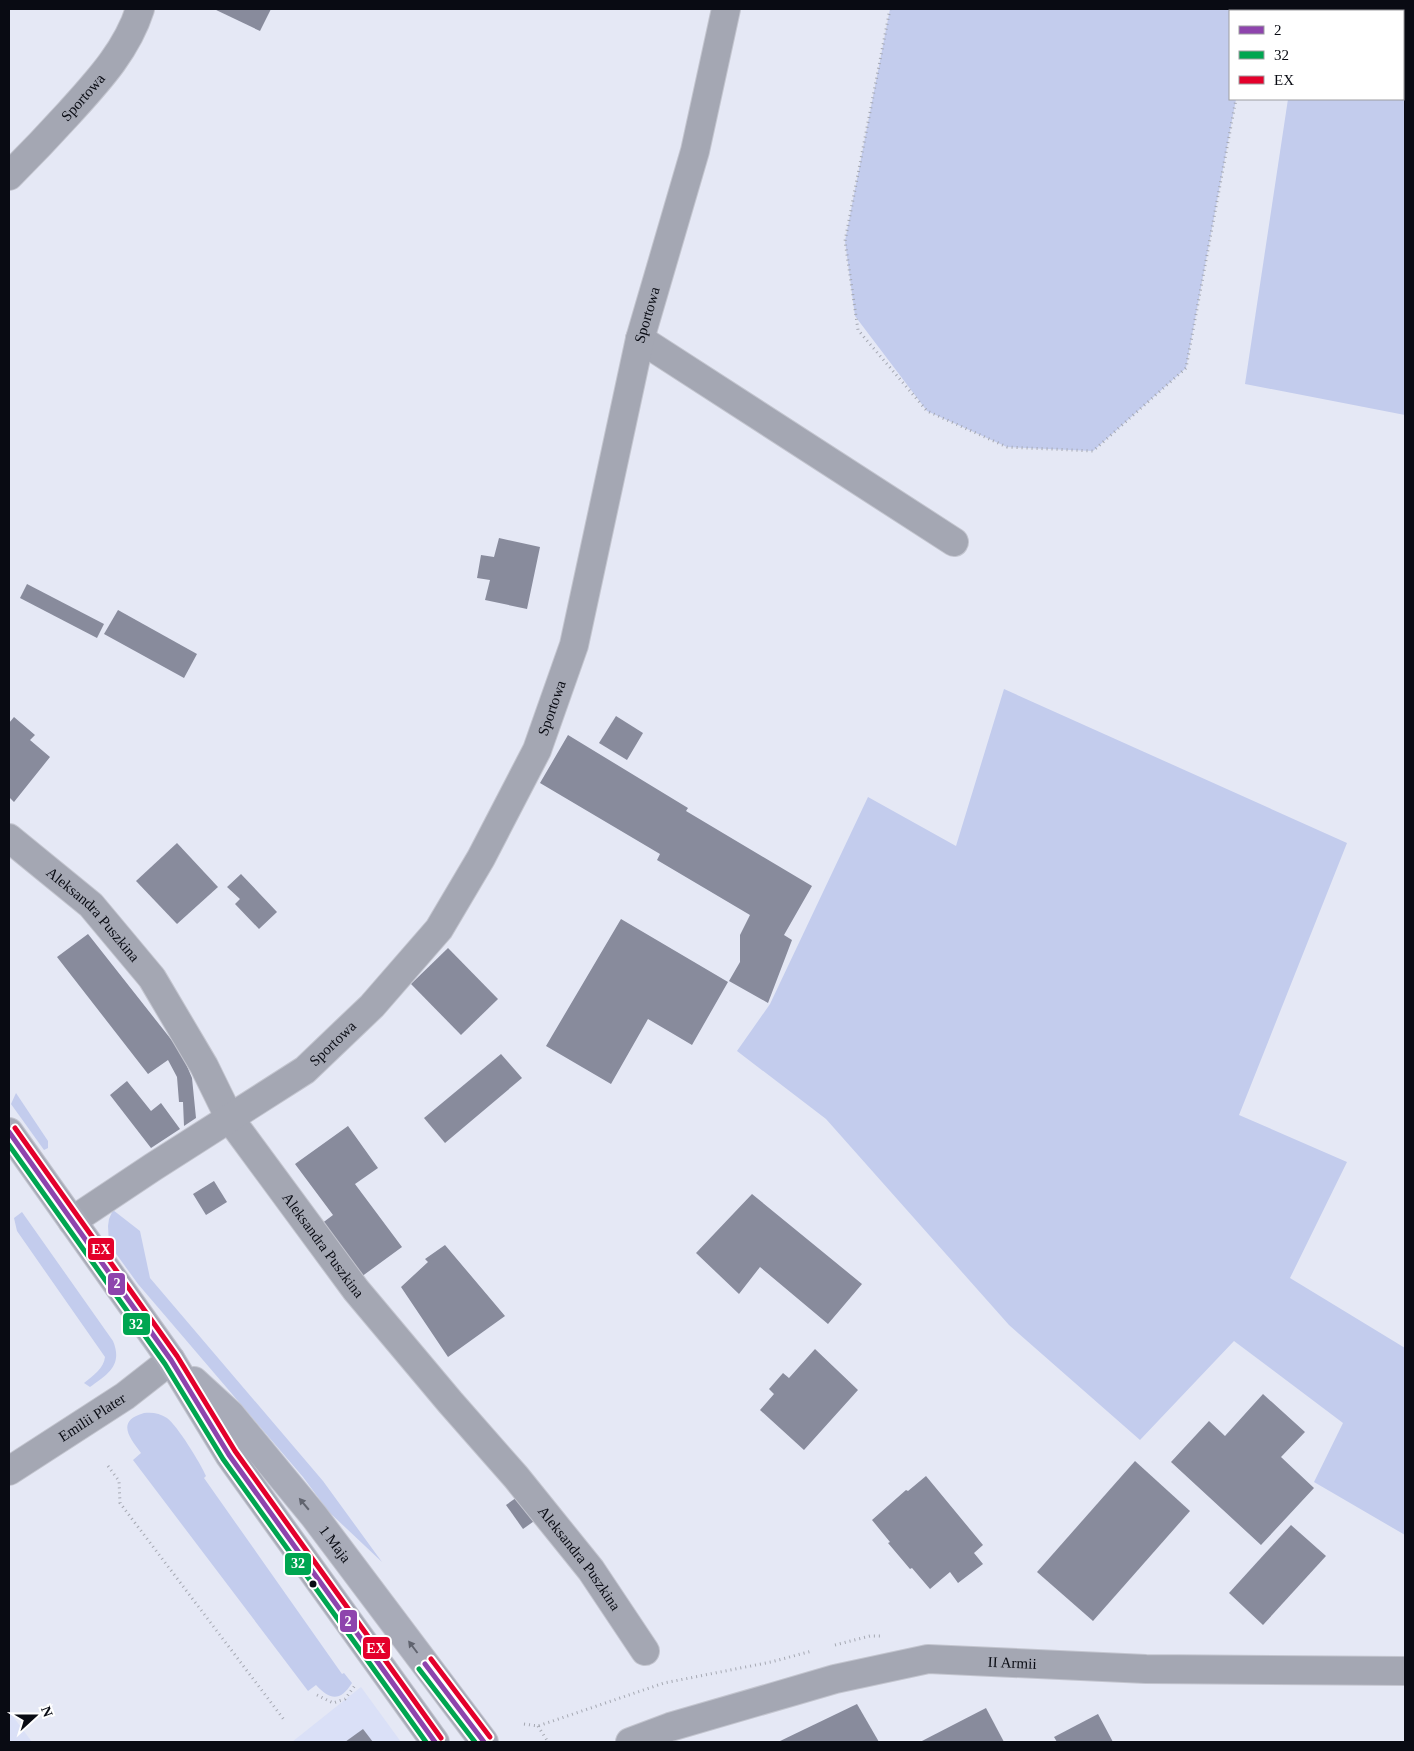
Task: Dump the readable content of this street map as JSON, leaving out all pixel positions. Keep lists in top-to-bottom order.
{
  "streets": {
    "main road": ["1 Maja"],
    "street": [
      "Sportowa",
      "Aleksandra Puszkina",
      "Emilii Plater",
      "II Armii"
    ]
  },
  "crossings": [
    ["Sportowa", "Aleksandra Puszkina"],
    ["Sportowa", "1 Maja"],
    ["Emilii Plater", "1 Maja"]
  ],
  "lines": ["transit line EX", "transit line 2", "transit line 32"],
  "legend": ["2", "32", "EX"],
  "north": "right"
}
